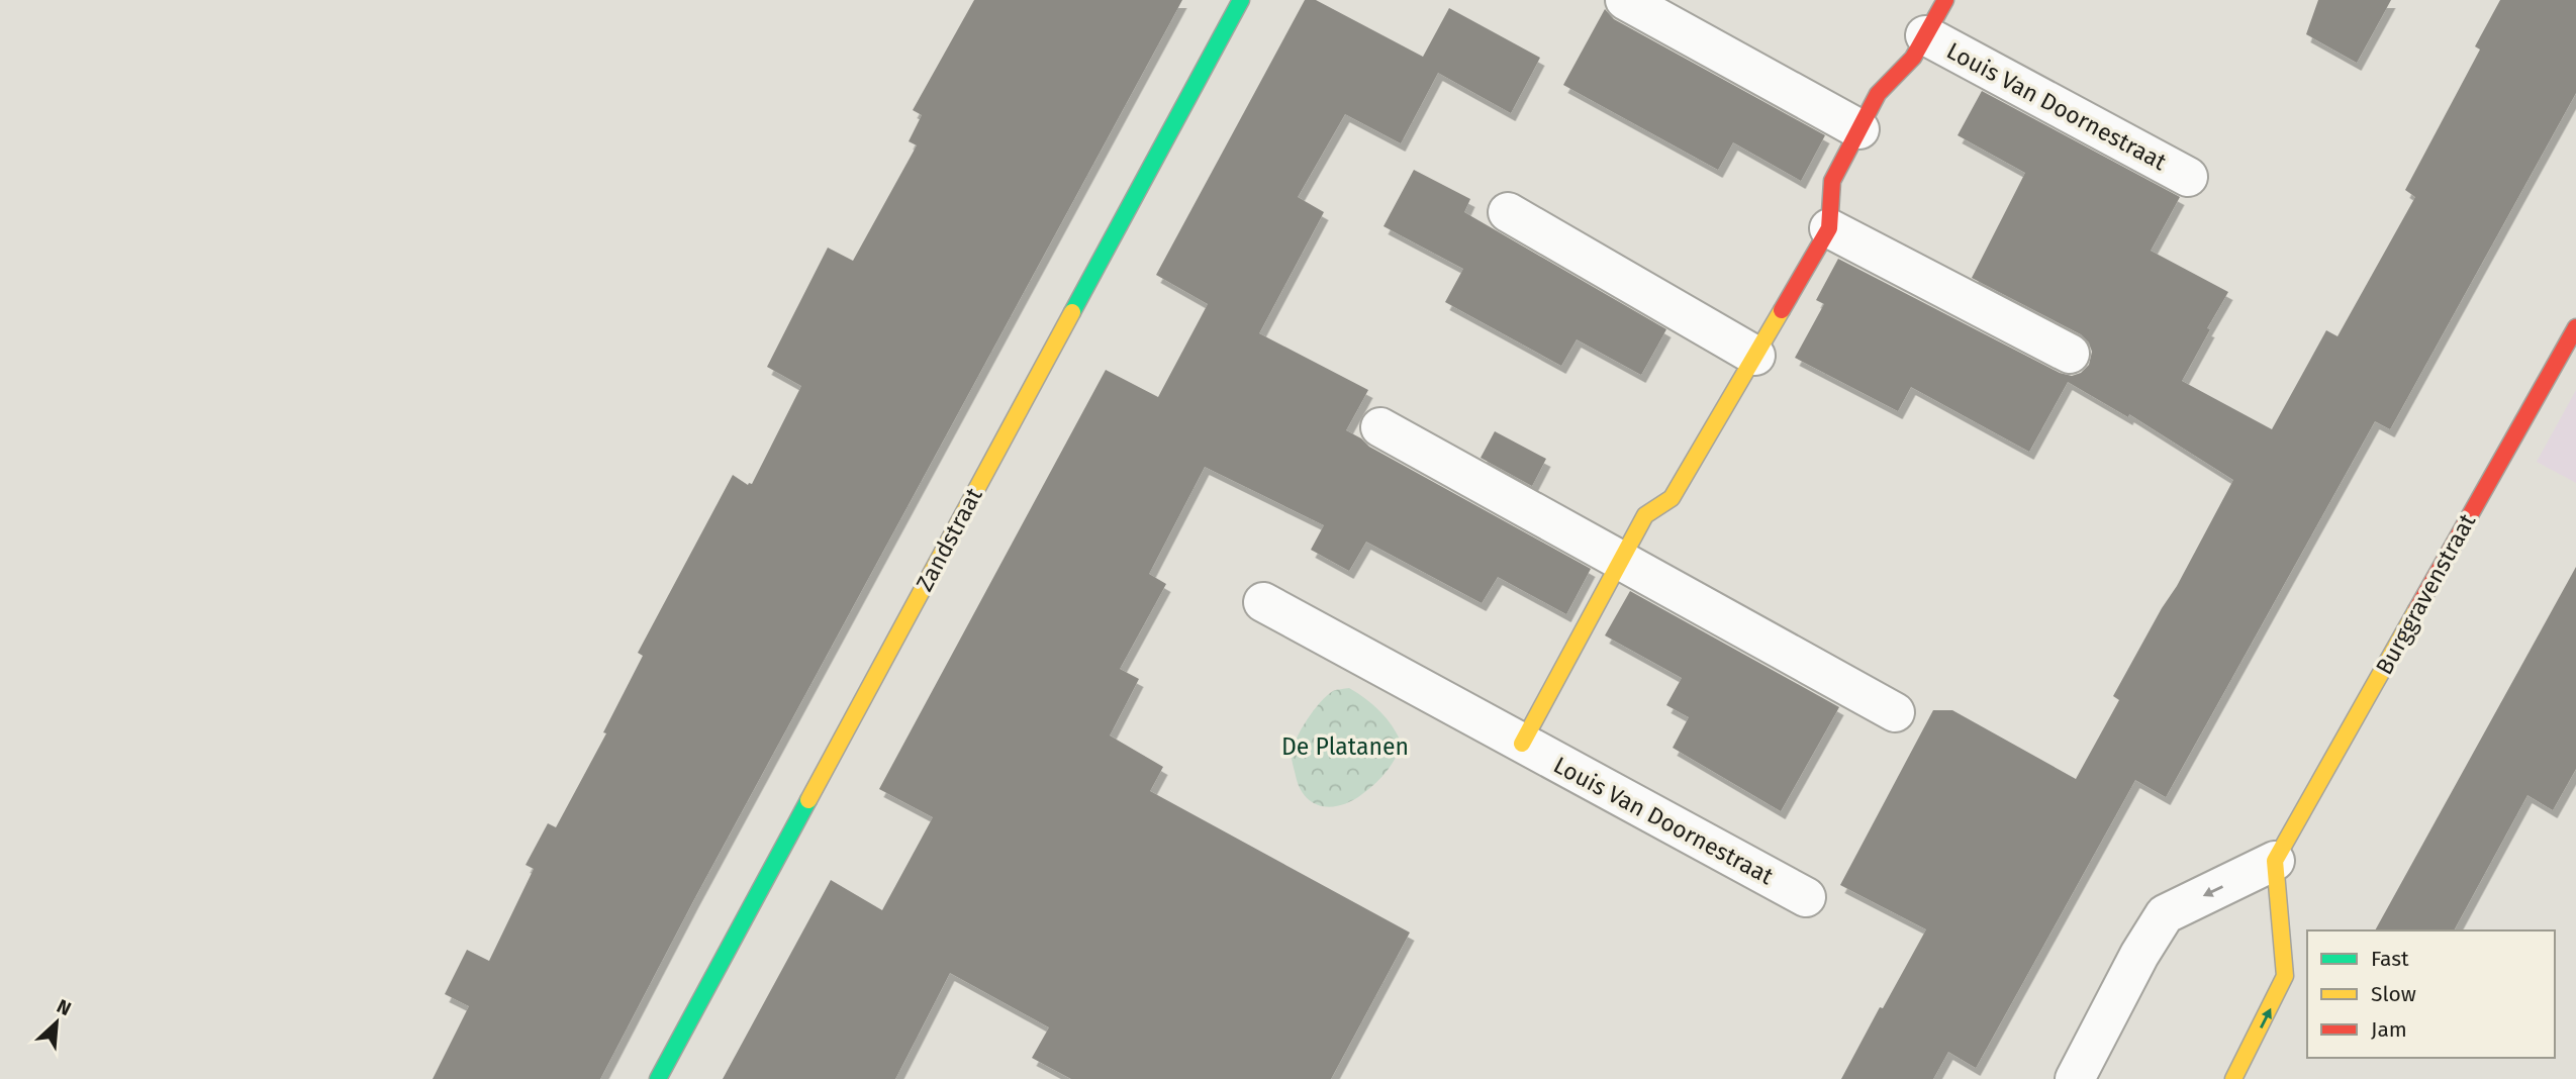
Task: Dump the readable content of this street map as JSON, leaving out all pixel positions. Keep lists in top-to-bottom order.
{
  "streets": {
    "street": ["Louis Van Doornestraat", "Zandstraat", "Burggravenstraat"]
  },
  "parks": ["De Platanen"],
  "legend": ["Fast", "Slow", "Jam"],
  "north": "top right"
}
